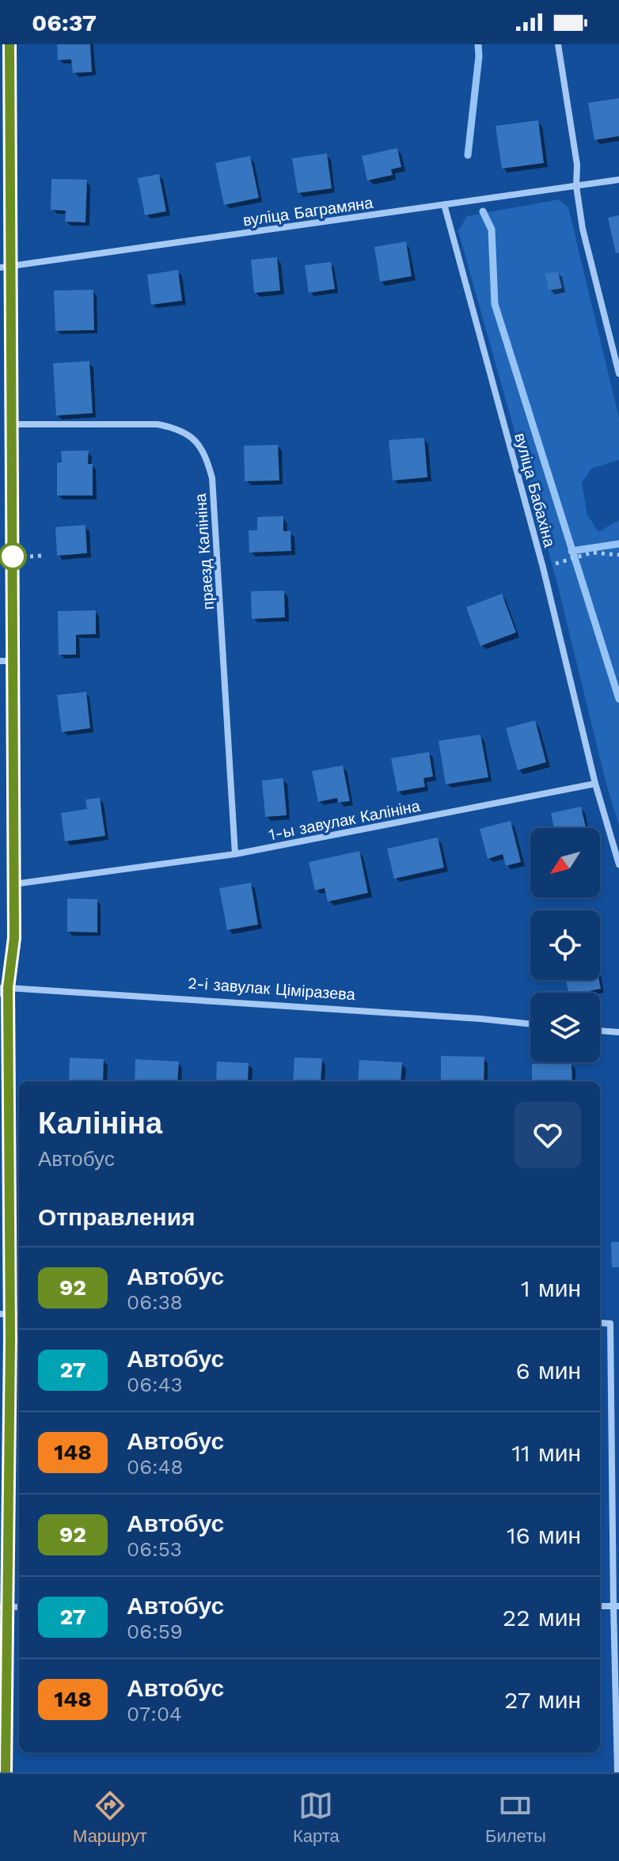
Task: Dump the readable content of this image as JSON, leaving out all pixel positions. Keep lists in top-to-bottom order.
{
  "streets": {
    "street": [
      "вуліца Баграмяна",
      "вуліца Бабахіна",
      "праезд Калініна",
      "1-ы завулак Калініна",
      "2-і завулак Ціміразева"
    ]
  },
  "crossings": [
    ["вуліца Баграмяна", "вуліца Бабахіна"],
    ["вуліца Бабахіна", "1-ы завулак Калініна"],
    ["праезд Калініна", "1-ы завулак Калініна"]
  ],
  "lines": ["bus line 92"],
  "north": "bottom left",
  "page": {
    "status": "06:37",
    "heading": [
      ["Калініна", "Автобус"],
      "Отправления"
    ],
    "list": [
      {
        "mark": "92",
        "name": "Автобус",
        "note": "06:38",
        "value": "1 мин"
      },
      {
        "mark": "27",
        "name": "Автобус",
        "note": "06:43",
        "value": "6 мин"
      },
      {
        "mark": "148",
        "name": "Автобус",
        "note": "06:48",
        "value": "11 мин"
      },
      {
        "mark": "92",
        "name": "Автобус",
        "note": "06:53",
        "value": "16 мин"
      },
      {
        "mark": "27",
        "name": "Автобус",
        "note": "06:59",
        "value": "22 мин"
      },
      {
        "mark": "148",
        "name": "Автобус",
        "note": "07:04",
        "value": "27 мин"
      }
    ],
    "tabs": ["Маршрут", "Карта", "Билеты"]
  }
}
